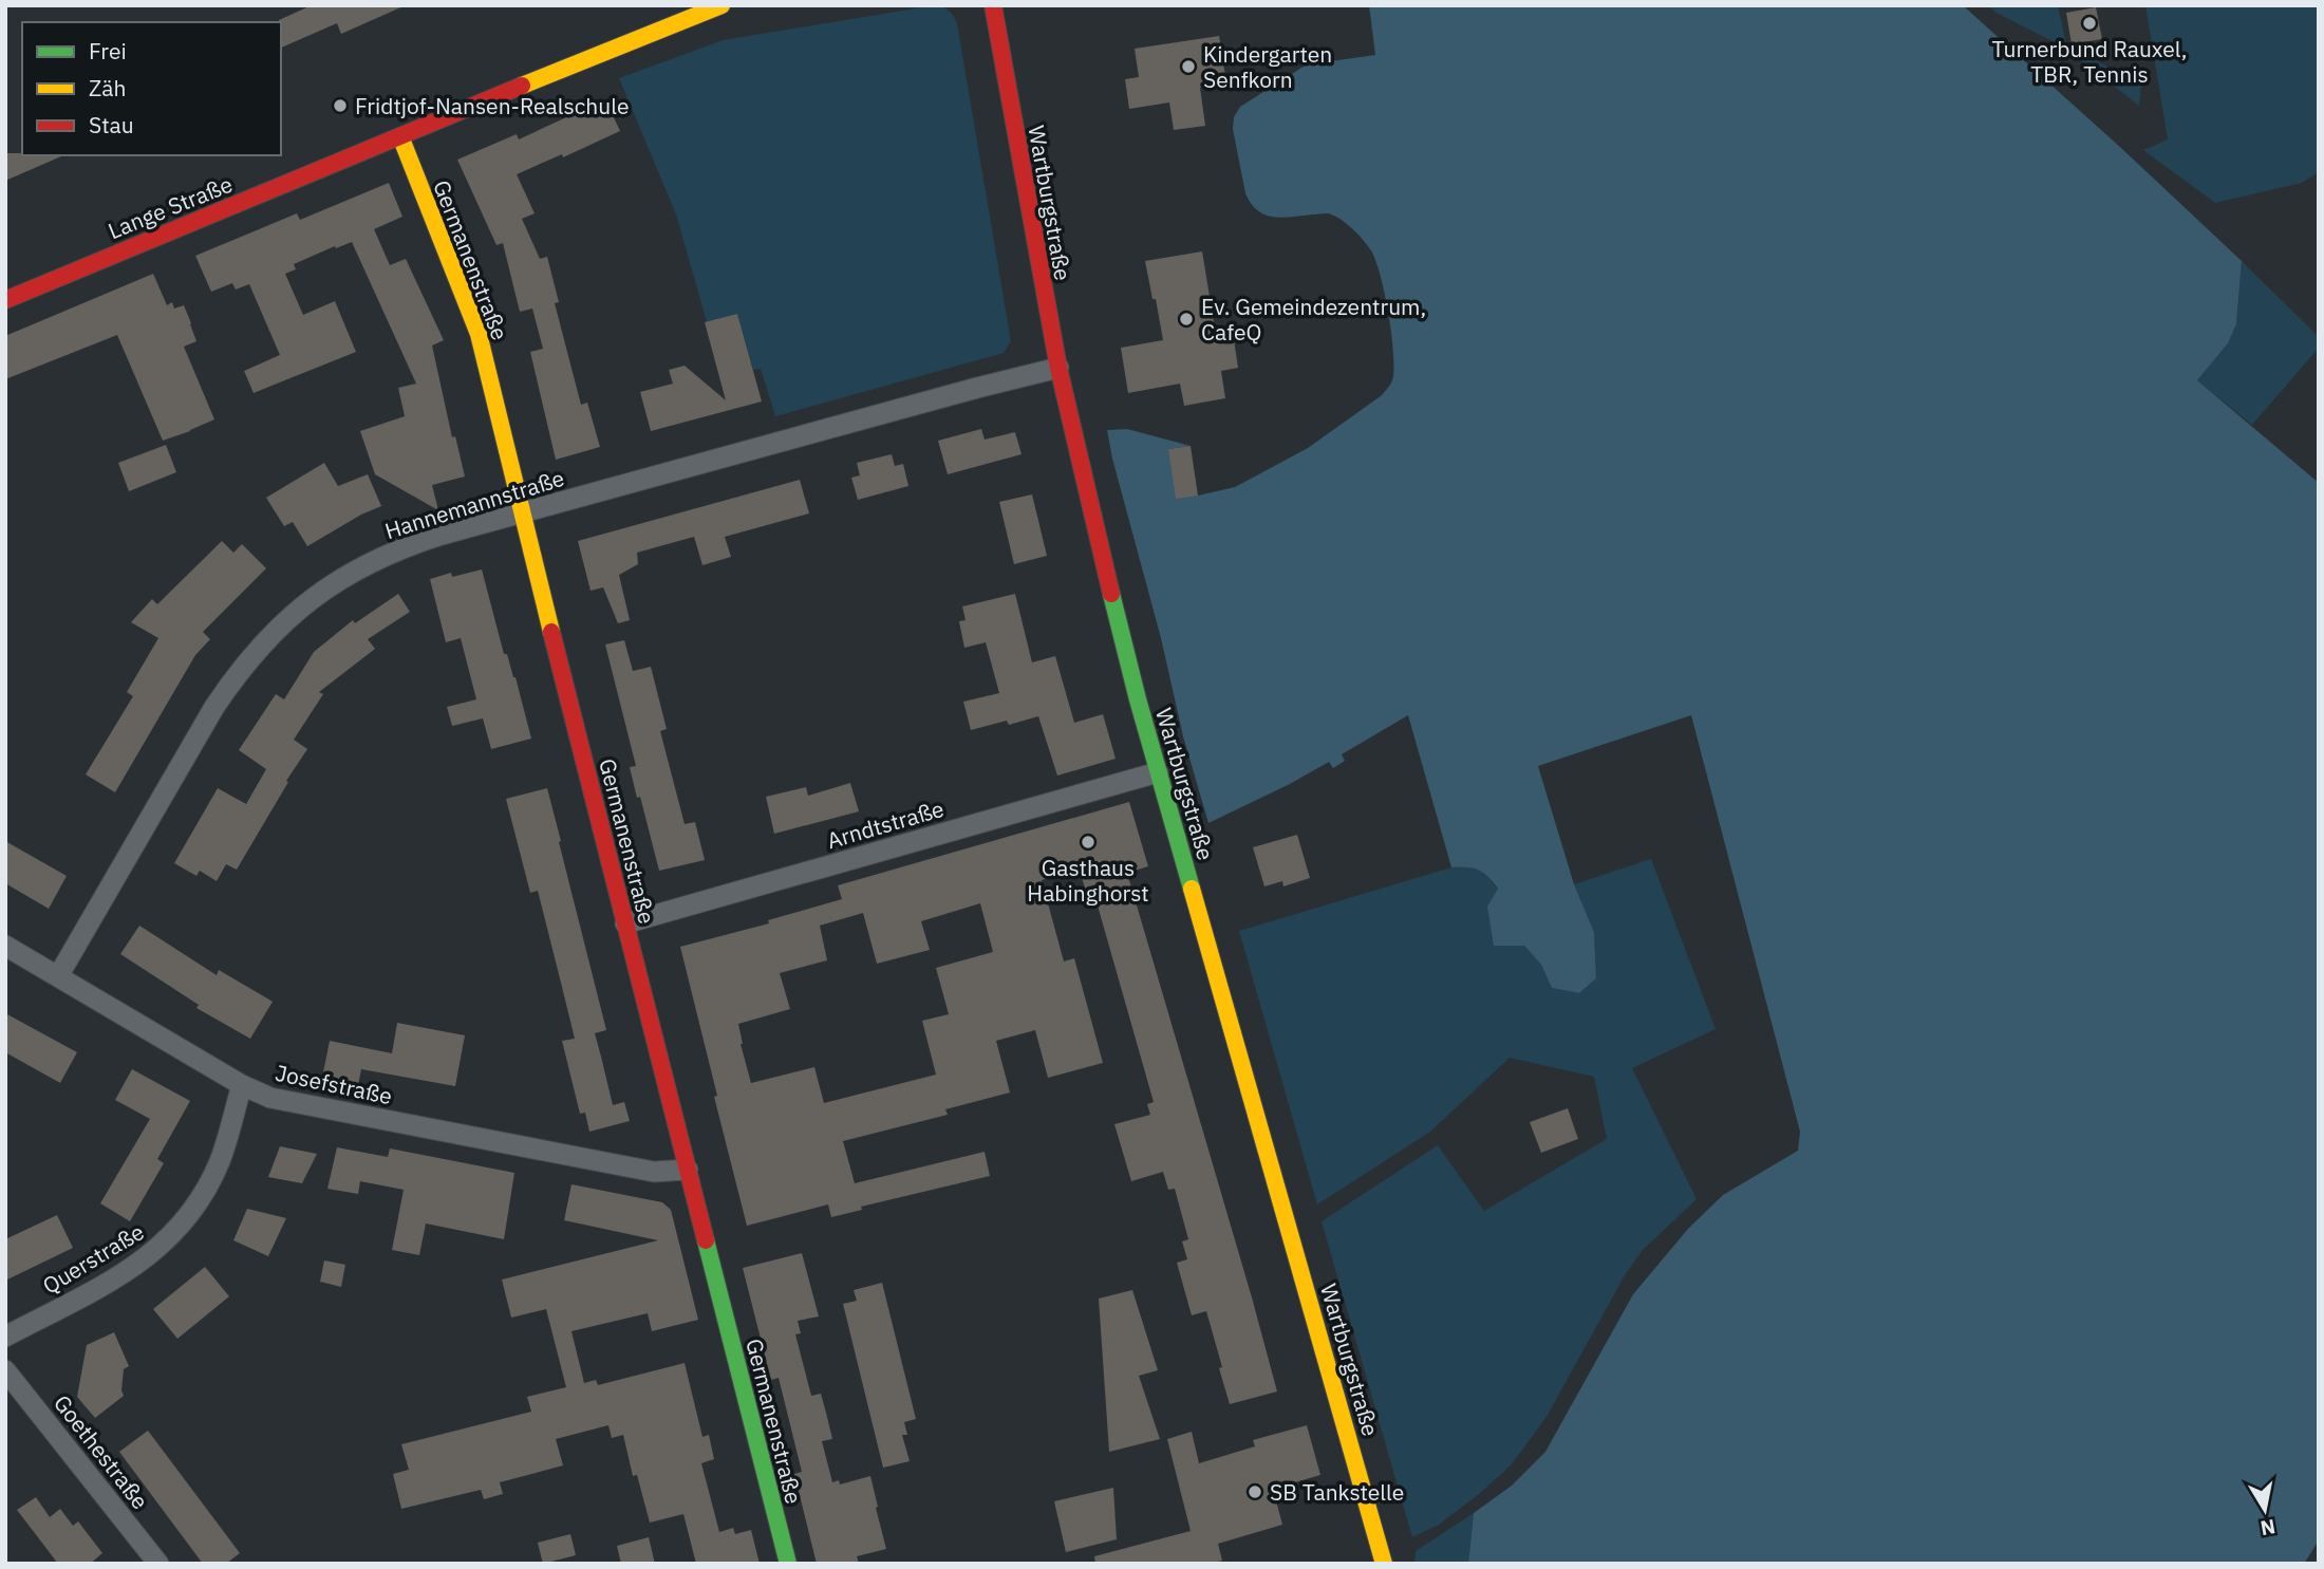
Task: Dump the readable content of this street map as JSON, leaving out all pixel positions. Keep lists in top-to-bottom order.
{
  "streets": {
    "street": [
      "Wartburgstraße",
      "Lange Straße",
      "Germanenstraße",
      "Hannemannstraße",
      "Arndtstraße",
      "Josefstraße",
      "Querstraße",
      "Goethestraße"
    ]
  },
  "crossings": [
    ["Wartburgstraße", "Hannemannstraße"],
    ["Wartburgstraße", "Arndtstraße"],
    ["Lange Straße", "Germanenstraße"],
    ["Germanenstraße", "Hannemannstraße"],
    ["Germanenstraße", "Arndtstraße"],
    ["Germanenstraße", "Josefstraße"],
    ["Hannemannstraße", "Josefstraße"],
    ["Josefstraße", "Querstraße"]
  ],
  "places": [
    "Turnerbund Rauxel, TBR, Tennis",
    "Kindergarten Senfkorn",
    "Fridtjof-Nansen-Realschule",
    "Ev. Gemeindezentrum, CafeQ",
    "Gasthaus Habinghorst",
    "SB Tankstelle"
  ],
  "legend": ["Frei", "Zäh", "Stau"],
  "north": "bottom"
}
